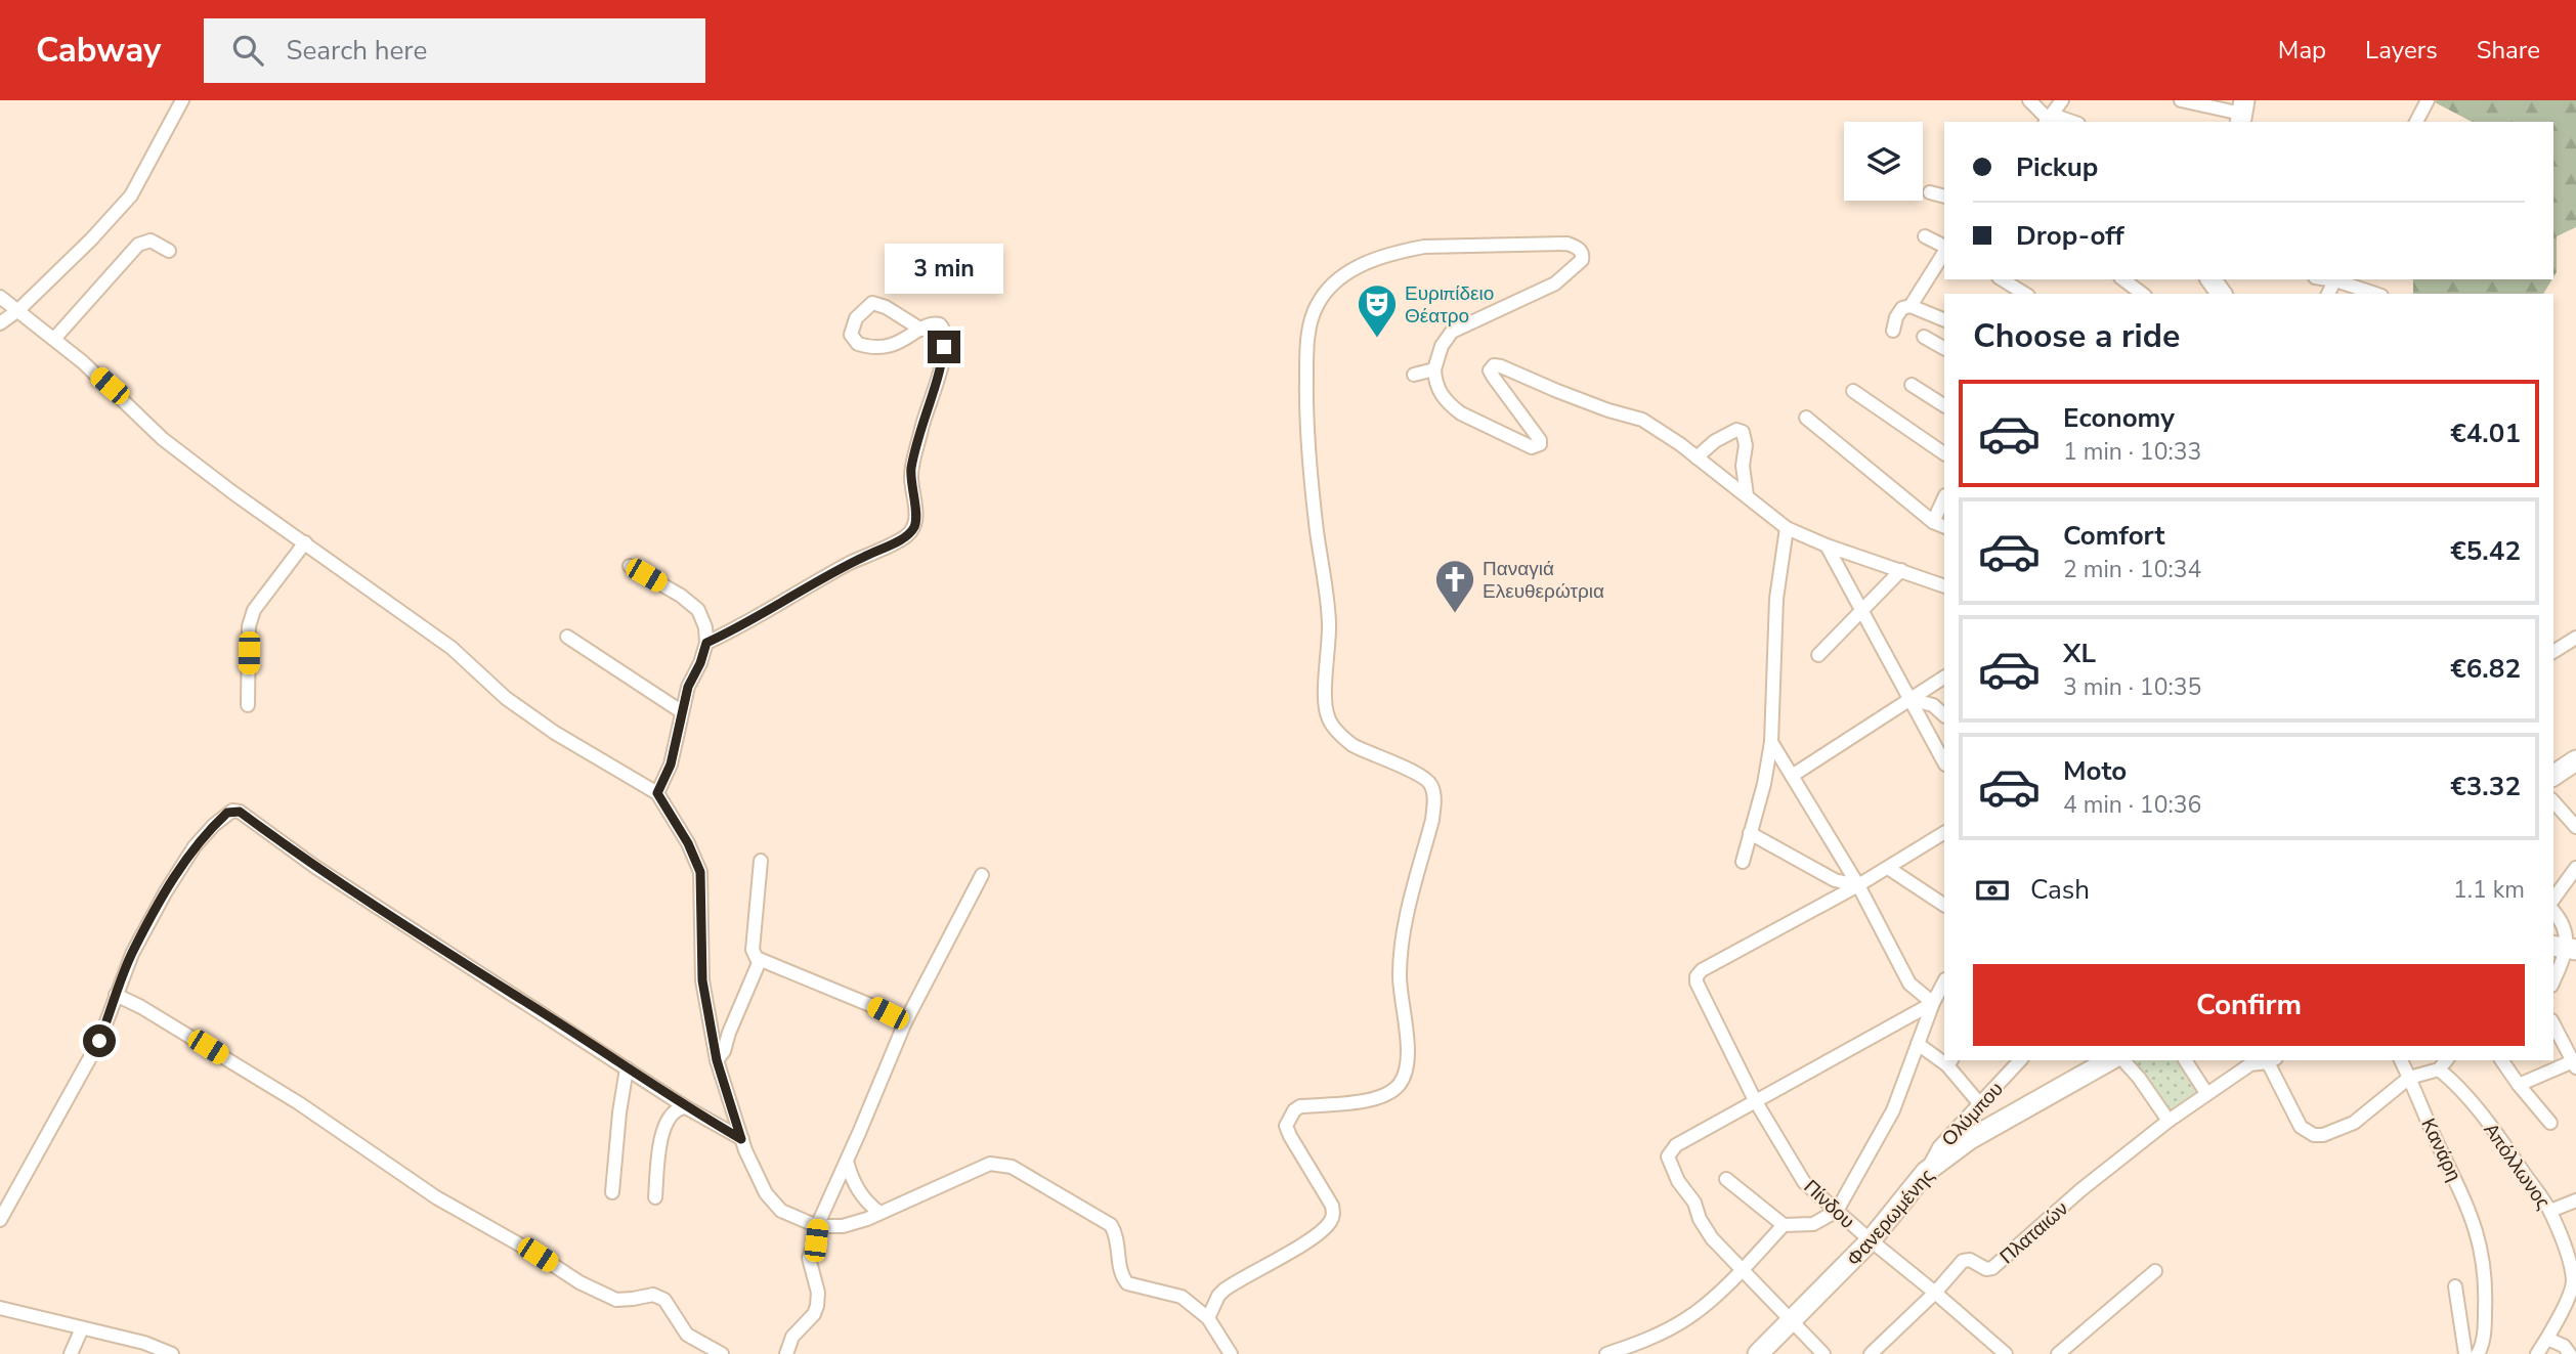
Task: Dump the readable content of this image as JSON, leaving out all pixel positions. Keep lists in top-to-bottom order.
{
  "streets": {
    "main road": ["Φανερωμένης"],
    "street": [
      "Ολύμπου",
      "Κανάρη",
      "Απόλλωνος",
      "Πίνδου",
      "Πλαταιών"
    ]
  },
  "crossings": [
    ["Ολύμπου", "Φανερωμένης"],
    ["Πίνδου", "Φανερωμένης"],
    ["Πίνδου", "Πλαταιών"]
  ],
  "places": {
    "theatre": ["Ευριπίδειο Θέατρο"],
    "church": ["Παναγιά Ελευθερώτρια"]
  },
  "page": {
    "header": "Cabway",
    "search": "Search here",
    "nav": ["Map", "Layers", "Share"],
    "banner": ["Pickup", "Drop-off"],
    "bubble": "3 min",
    "heading": "Choose a ride",
    "list": [
      {
        "name": "Economy",
        "note": "1 min · 10:33",
        "value": "€4.01"
      },
      {
        "name": "Comfort",
        "note": "2 min · 10:34",
        "value": "€5.42"
      },
      {
        "name": "XL",
        "note": "3 min · 10:35",
        "value": "€6.82"
      },
      {
        "name": "Moto",
        "note": "4 min · 10:36",
        "value": "€3.32"
      }
    ],
    "pay": ["Cash", "1.1 km"],
    "buttons": "Confirm"
  }
}
